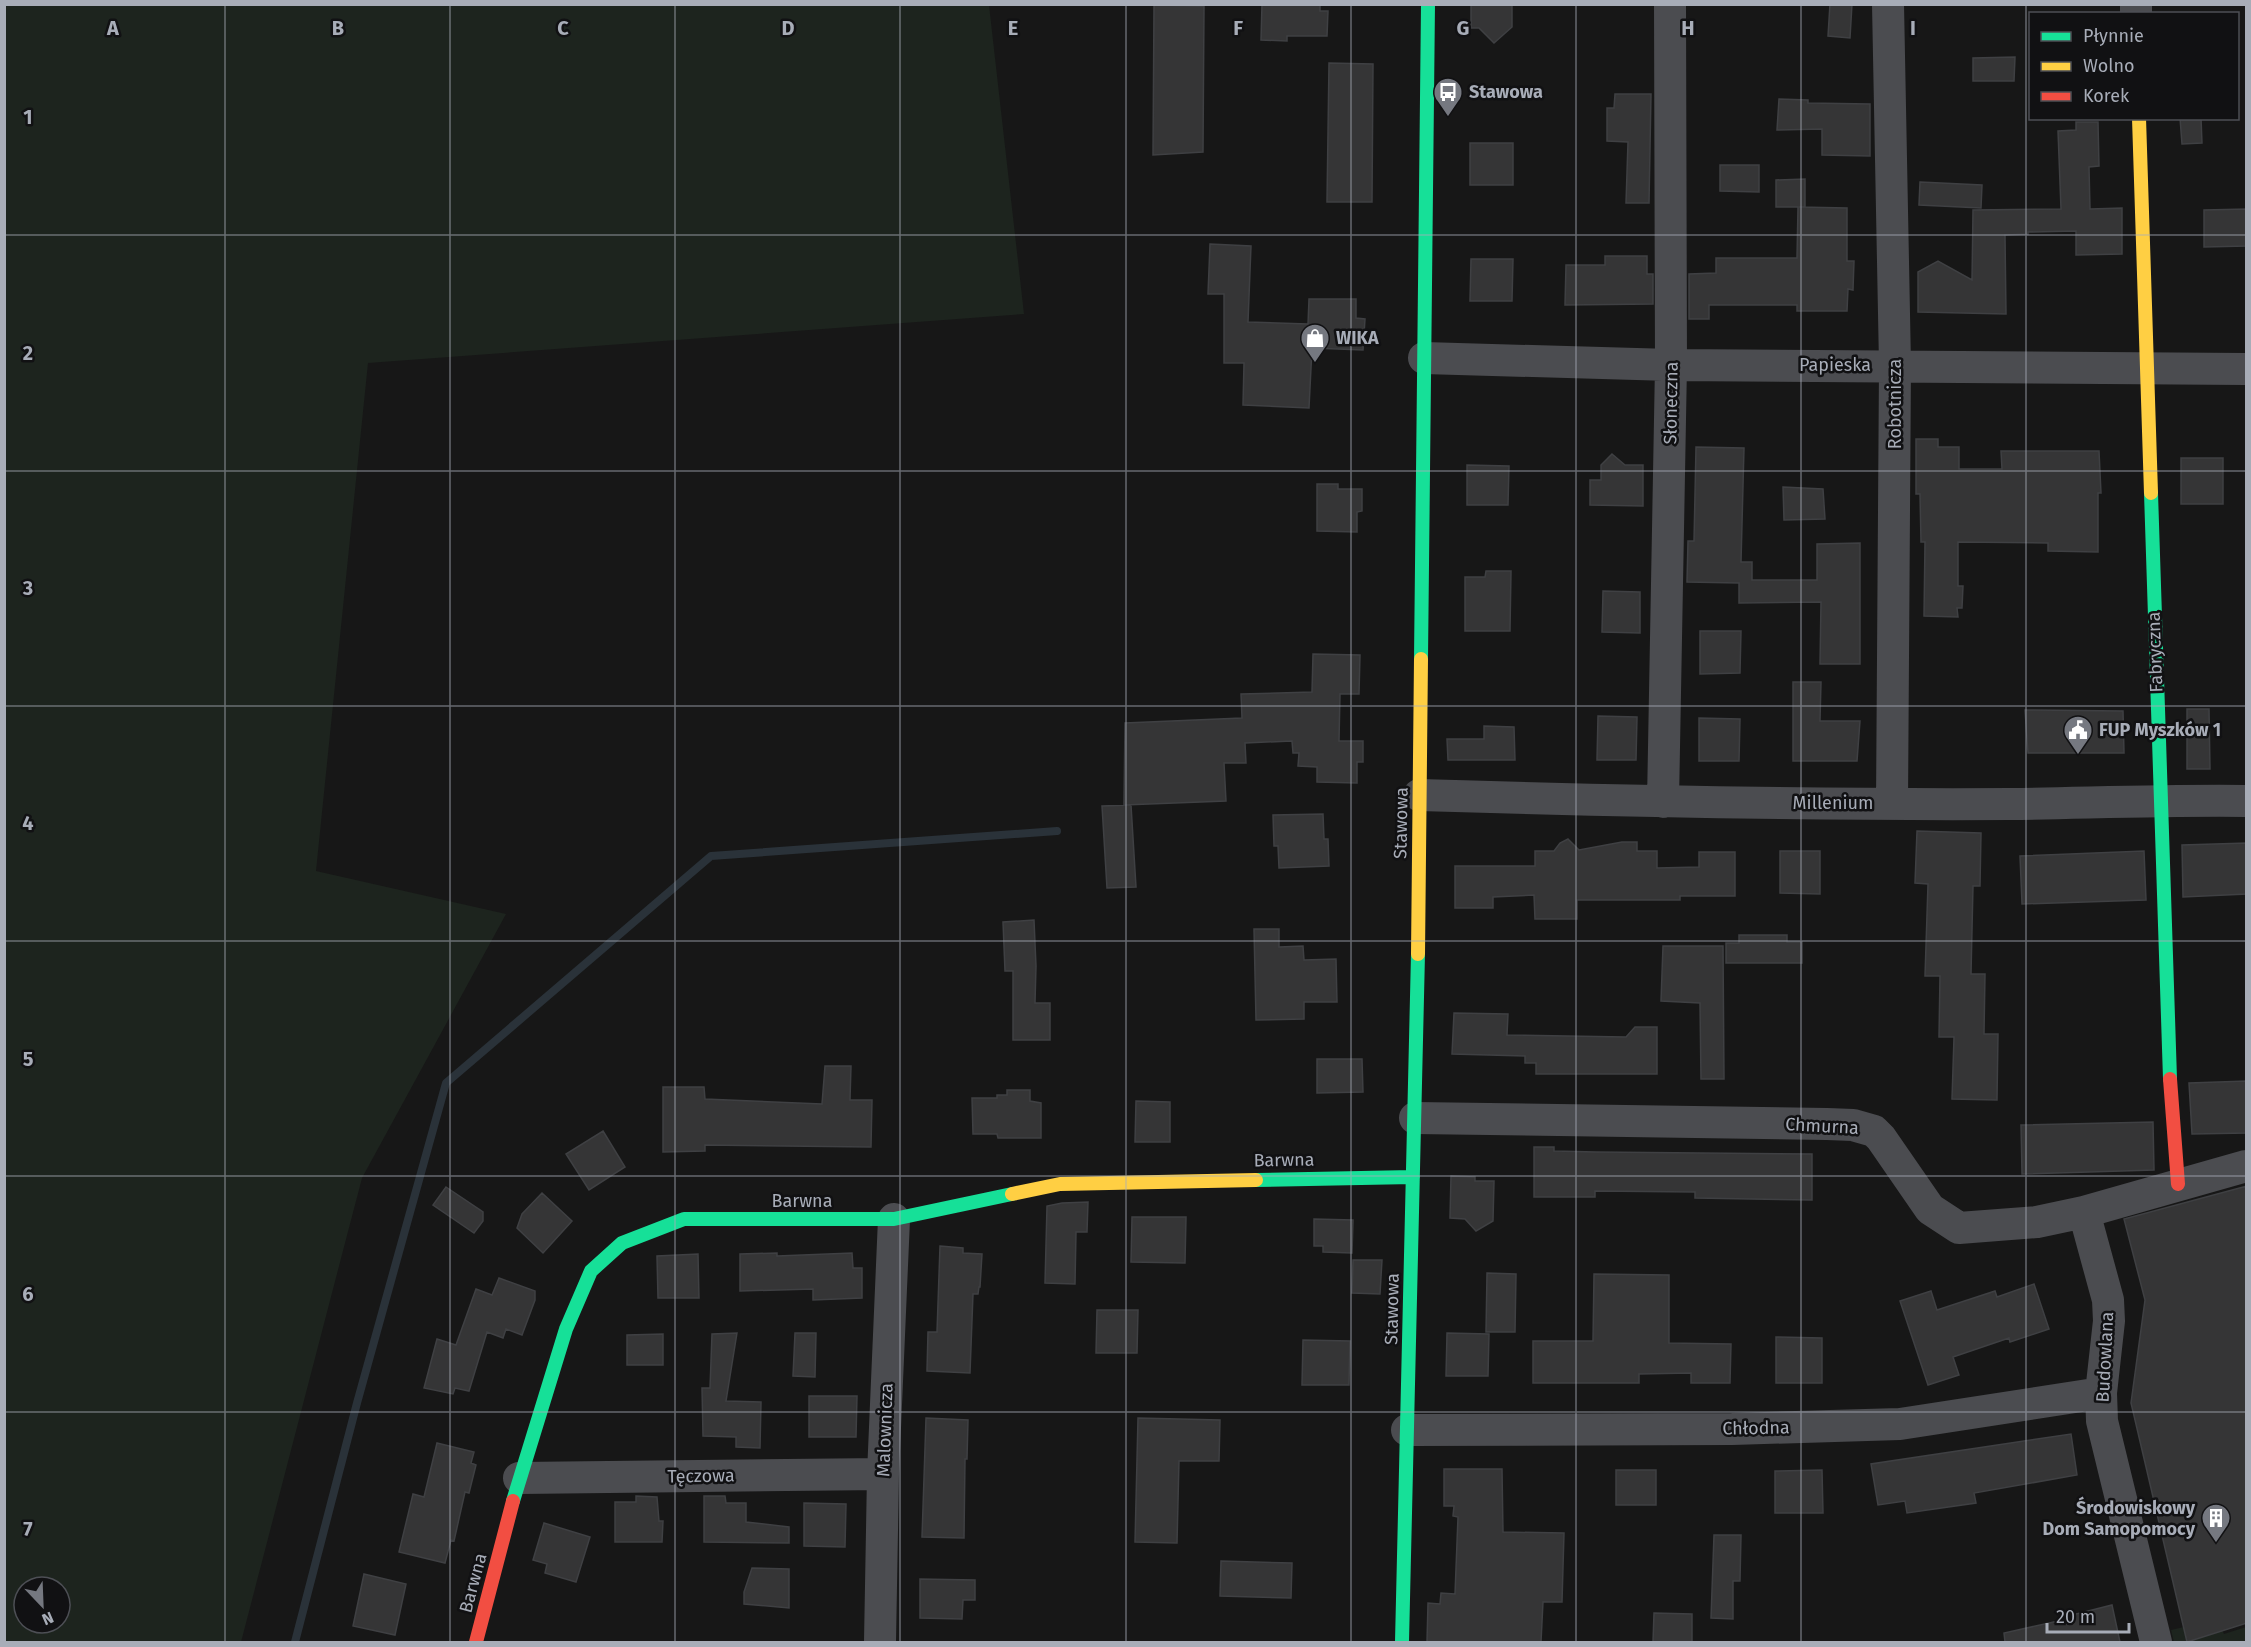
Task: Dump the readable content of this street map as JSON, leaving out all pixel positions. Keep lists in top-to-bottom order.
{
  "streets": {
    "street": [
      "Papieska",
      "Słoneczna",
      "Robotnicza",
      "Fabryczna",
      "Millenium",
      "Stawowa",
      "Chmurna",
      "Barwna",
      "Budowlana",
      "Chłodna",
      "Malownicza",
      "Tęczowa"
    ]
  },
  "crossings": [
    ["Papieska", "Słoneczna"],
    ["Papieska", "Robotnicza"],
    ["Papieska", "Fabryczna"],
    ["Papieska", "Stawowa"],
    ["Słoneczna", "Millenium"],
    ["Robotnicza", "Millenium"],
    ["Fabryczna", "Millenium"],
    ["Fabryczna", "Chmurna"],
    ["Millenium", "Stawowa"],
    ["Stawowa", "Chmurna"],
    ["Stawowa", "Barwna"],
    ["Stawowa", "Chłodna"],
    ["Chmurna", "Budowlana"],
    ["Barwna", "Malownicza"],
    ["Barwna", "Tęczowa"],
    ["Budowlana", "Chłodna"],
    ["Malownicza", "Tęczowa"]
  ],
  "places": {
    "bus stop": ["Stawowa"],
    "shop": ["WIKA"],
    "public building": ["FUP Myszków 1"],
    "building": ["Środowiskowy Dom Samopomocy"]
  },
  "legend": ["Płynnie", "Wolno", "Korek"],
  "scale_bar": "20 m",
  "north": "bottom right",
  "grid": {
    "columns": [
      "A",
      "B",
      "C",
      "D",
      "E",
      "F",
      "G",
      "H",
      "I"
    ],
    "rows": [
      "1",
      "2",
      "3",
      "4",
      "5",
      "6",
      "7"
    ]
  }
}
